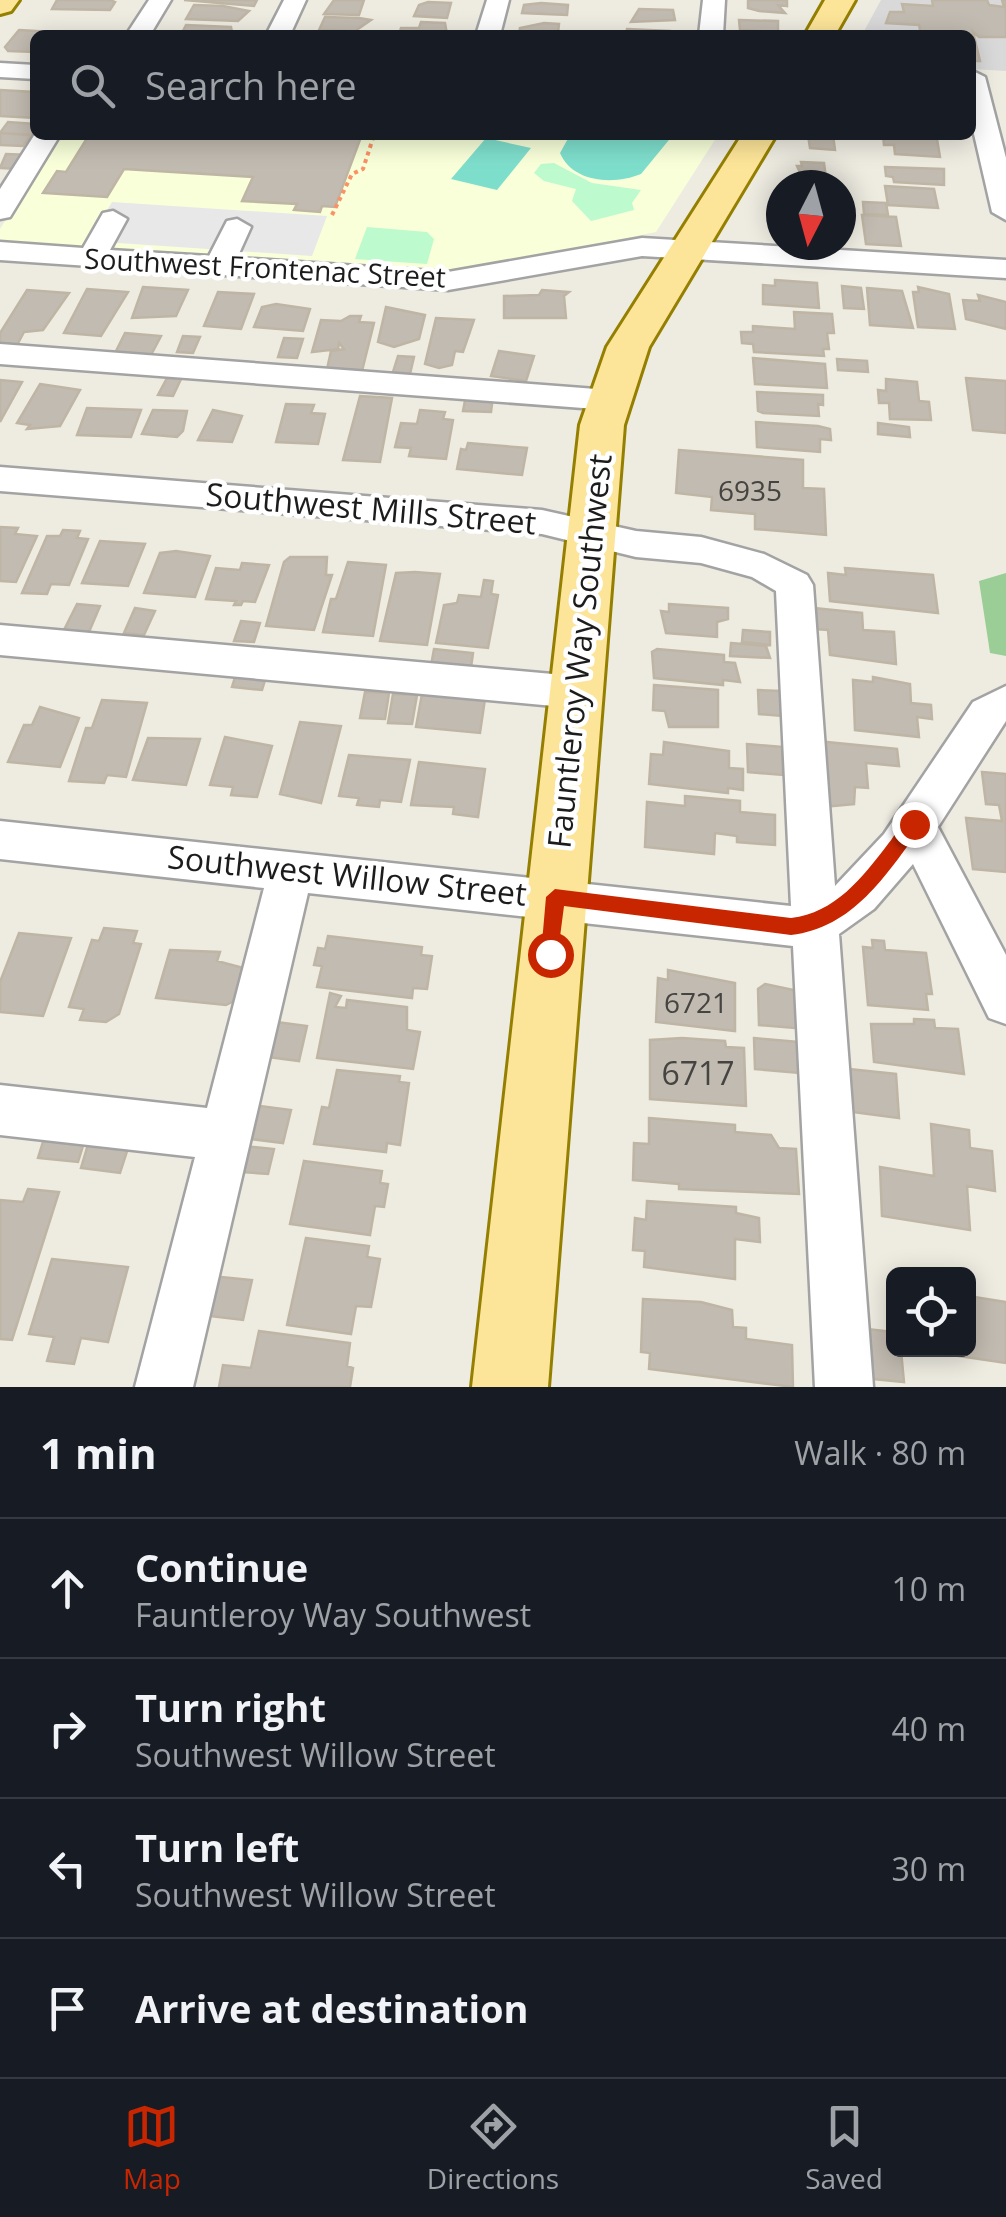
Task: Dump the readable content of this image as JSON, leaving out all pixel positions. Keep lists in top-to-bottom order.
{
  "streets": {
    "main road": ["Fauntleroy Way Southwest"],
    "street": ["Southwest Frontenac Street", "Southwest Mills Street", "Southwest Willow Street"]
  },
  "crossings": [
    ["Southwest Frontenac Street", "Fauntleroy Way Southwest"],
    ["Southwest Mills Street", "Fauntleroy Way Southwest"],
    ["Southwest Mills Street", "Southwest Willow Street"],
    ["Fauntleroy Way Southwest", "Southwest Willow Street"]
  ],
  "house_numbers": ["6935", "6721", "6717"],
  "north": "bottom",
  "page": {
    "search": "Search here",
    "heading": ["1 min", "Walk · 80 m"],
    "list": [
      ["Continue", "Fauntleroy Way Southwest", "10 m"],
      ["Turn right", "Southwest Willow Street", "40 m"],
      ["Turn left", "Southwest Willow Street", "30 m"],
      "Arrive at destination"
    ],
    "nav": ["Map", "Directions", "Saved"]
  }
}
